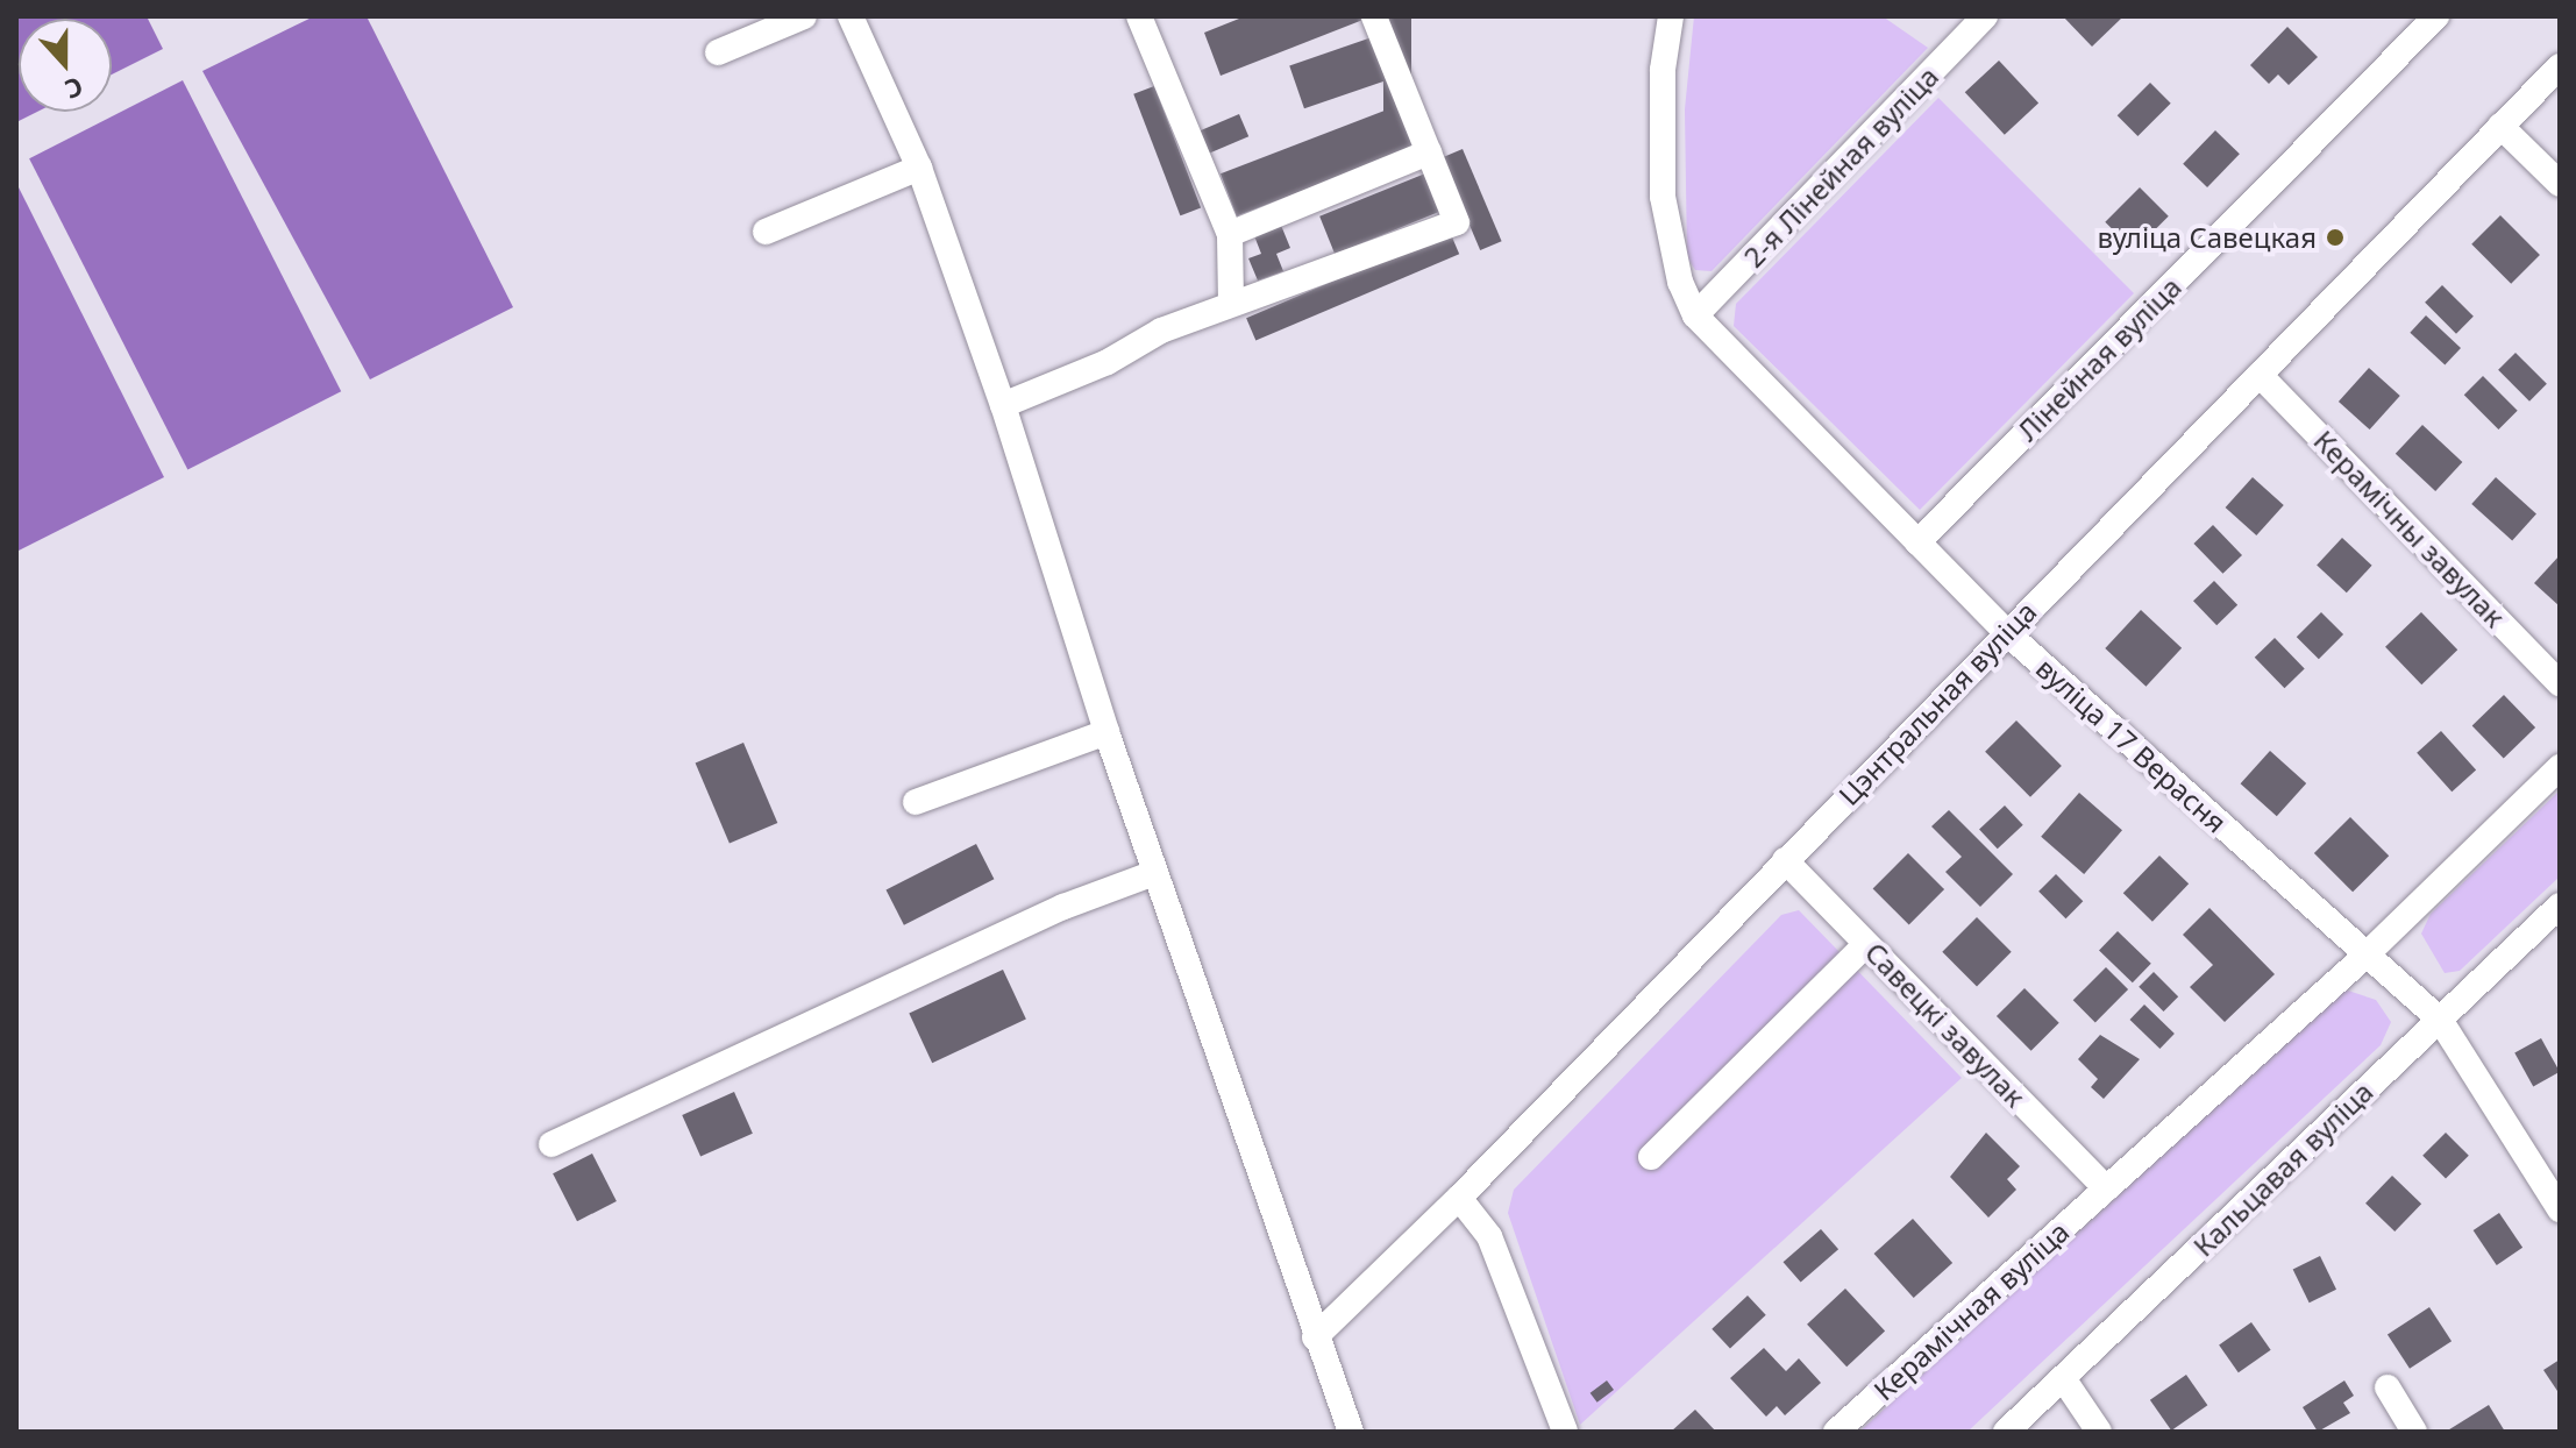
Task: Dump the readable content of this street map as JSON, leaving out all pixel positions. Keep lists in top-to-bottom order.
{
  "streets": {
    "street": [
      "2-я Лінейная вуліца",
      "Лінейная вуліца",
      "Керамічны завулак",
      "Цэнтральная вуліца",
      "вуліца 17 Верасня",
      "Савецкі завулак",
      "Кальцавая вуліца",
      "Керамічная вуліца"
    ]
  },
  "crossings": [
    ["2-я Лінейная вуліца", "вуліца 17 Верасня"],
    ["Лінейная вуліца", "вуліца 17 Верасня"],
    ["Керамічны завулак", "Цэнтральная вуліца"],
    ["Цэнтральная вуліца", "вуліца 17 Верасня"],
    ["Цэнтральная вуліца", "Савецкі завулак"],
    ["вуліца 17 Верасня", "Кальцавая вуліца"],
    ["вуліца 17 Верасня", "Керамічная вуліца"],
    ["Савецкі завулак", "Керамічная вуліца"]
  ],
  "places": ["вуліца Савецкая"],
  "north": "bottom"
}
